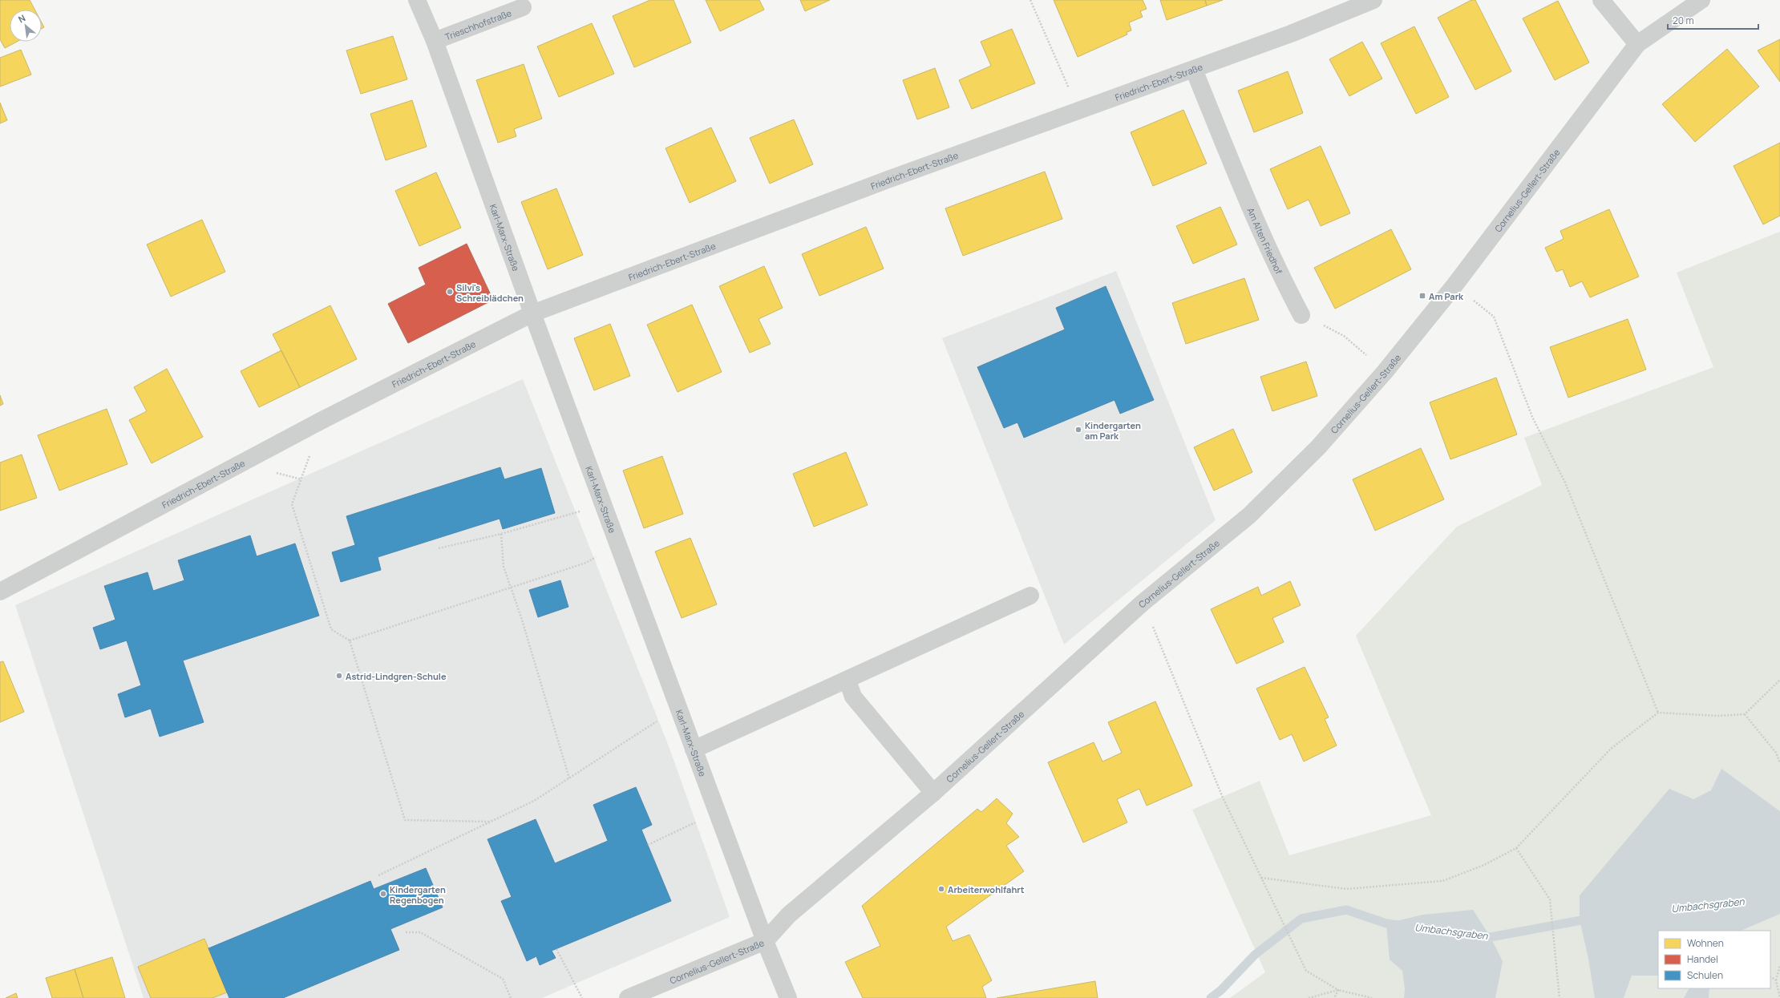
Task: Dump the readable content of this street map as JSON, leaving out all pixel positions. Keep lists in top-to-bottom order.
{
  "streets": {
    "street": [
      "Trieschhofstraße",
      "Friedrich-Ebert-Straße",
      "Cornelius-Gellert-Straße",
      "Karl-Marx-Straße",
      "Am Alten Friedhof"
    ]
  },
  "crossings": [
    ["Trieschhofstraße", "Karl-Marx-Straße"],
    ["Friedrich-Ebert-Straße", "Karl-Marx-Straße"],
    ["Friedrich-Ebert-Straße", "Am Alten Friedhof"],
    ["Cornelius-Gellert-Straße", "Karl-Marx-Straße"]
  ],
  "water": ["Umbachsgraben"],
  "places": {
    "other": [
      "Silvi's Schreiblädchen",
      "Kindergarten am Park",
      "Astrid-Lindgren-Schule",
      "Arbeiterwohlfahrt",
      "Kindergarten Regenbogen"
    ],
    "transit": ["Am Park"]
  },
  "legend": ["Wohnen", "Handel", "Schulen"],
  "scale_bar": "20 m",
  "north": "top left"
}
